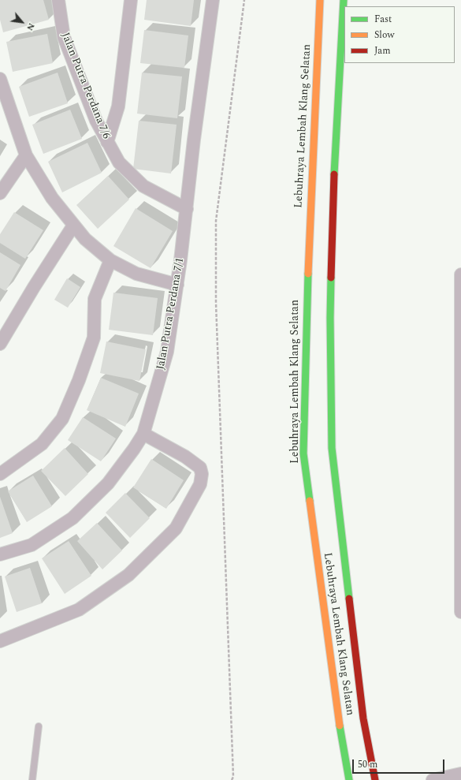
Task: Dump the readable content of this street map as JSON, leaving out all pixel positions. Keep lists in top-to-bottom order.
{
  "streets": {
    "highway": ["Lebuhraya Lembah Klang Selatan"],
    "street": ["Jalan Putra Perdana 7/6", "Jalan Putra Perdana 7/1"]
  },
  "crossings": [
    ["Jalan Putra Perdana 7/6", "Jalan Putra Perdana 7/1"]
  ],
  "legend": ["Fast", "Slow", "Jam"],
  "scale_bar": "50 m",
  "north": "bottom right"
}
